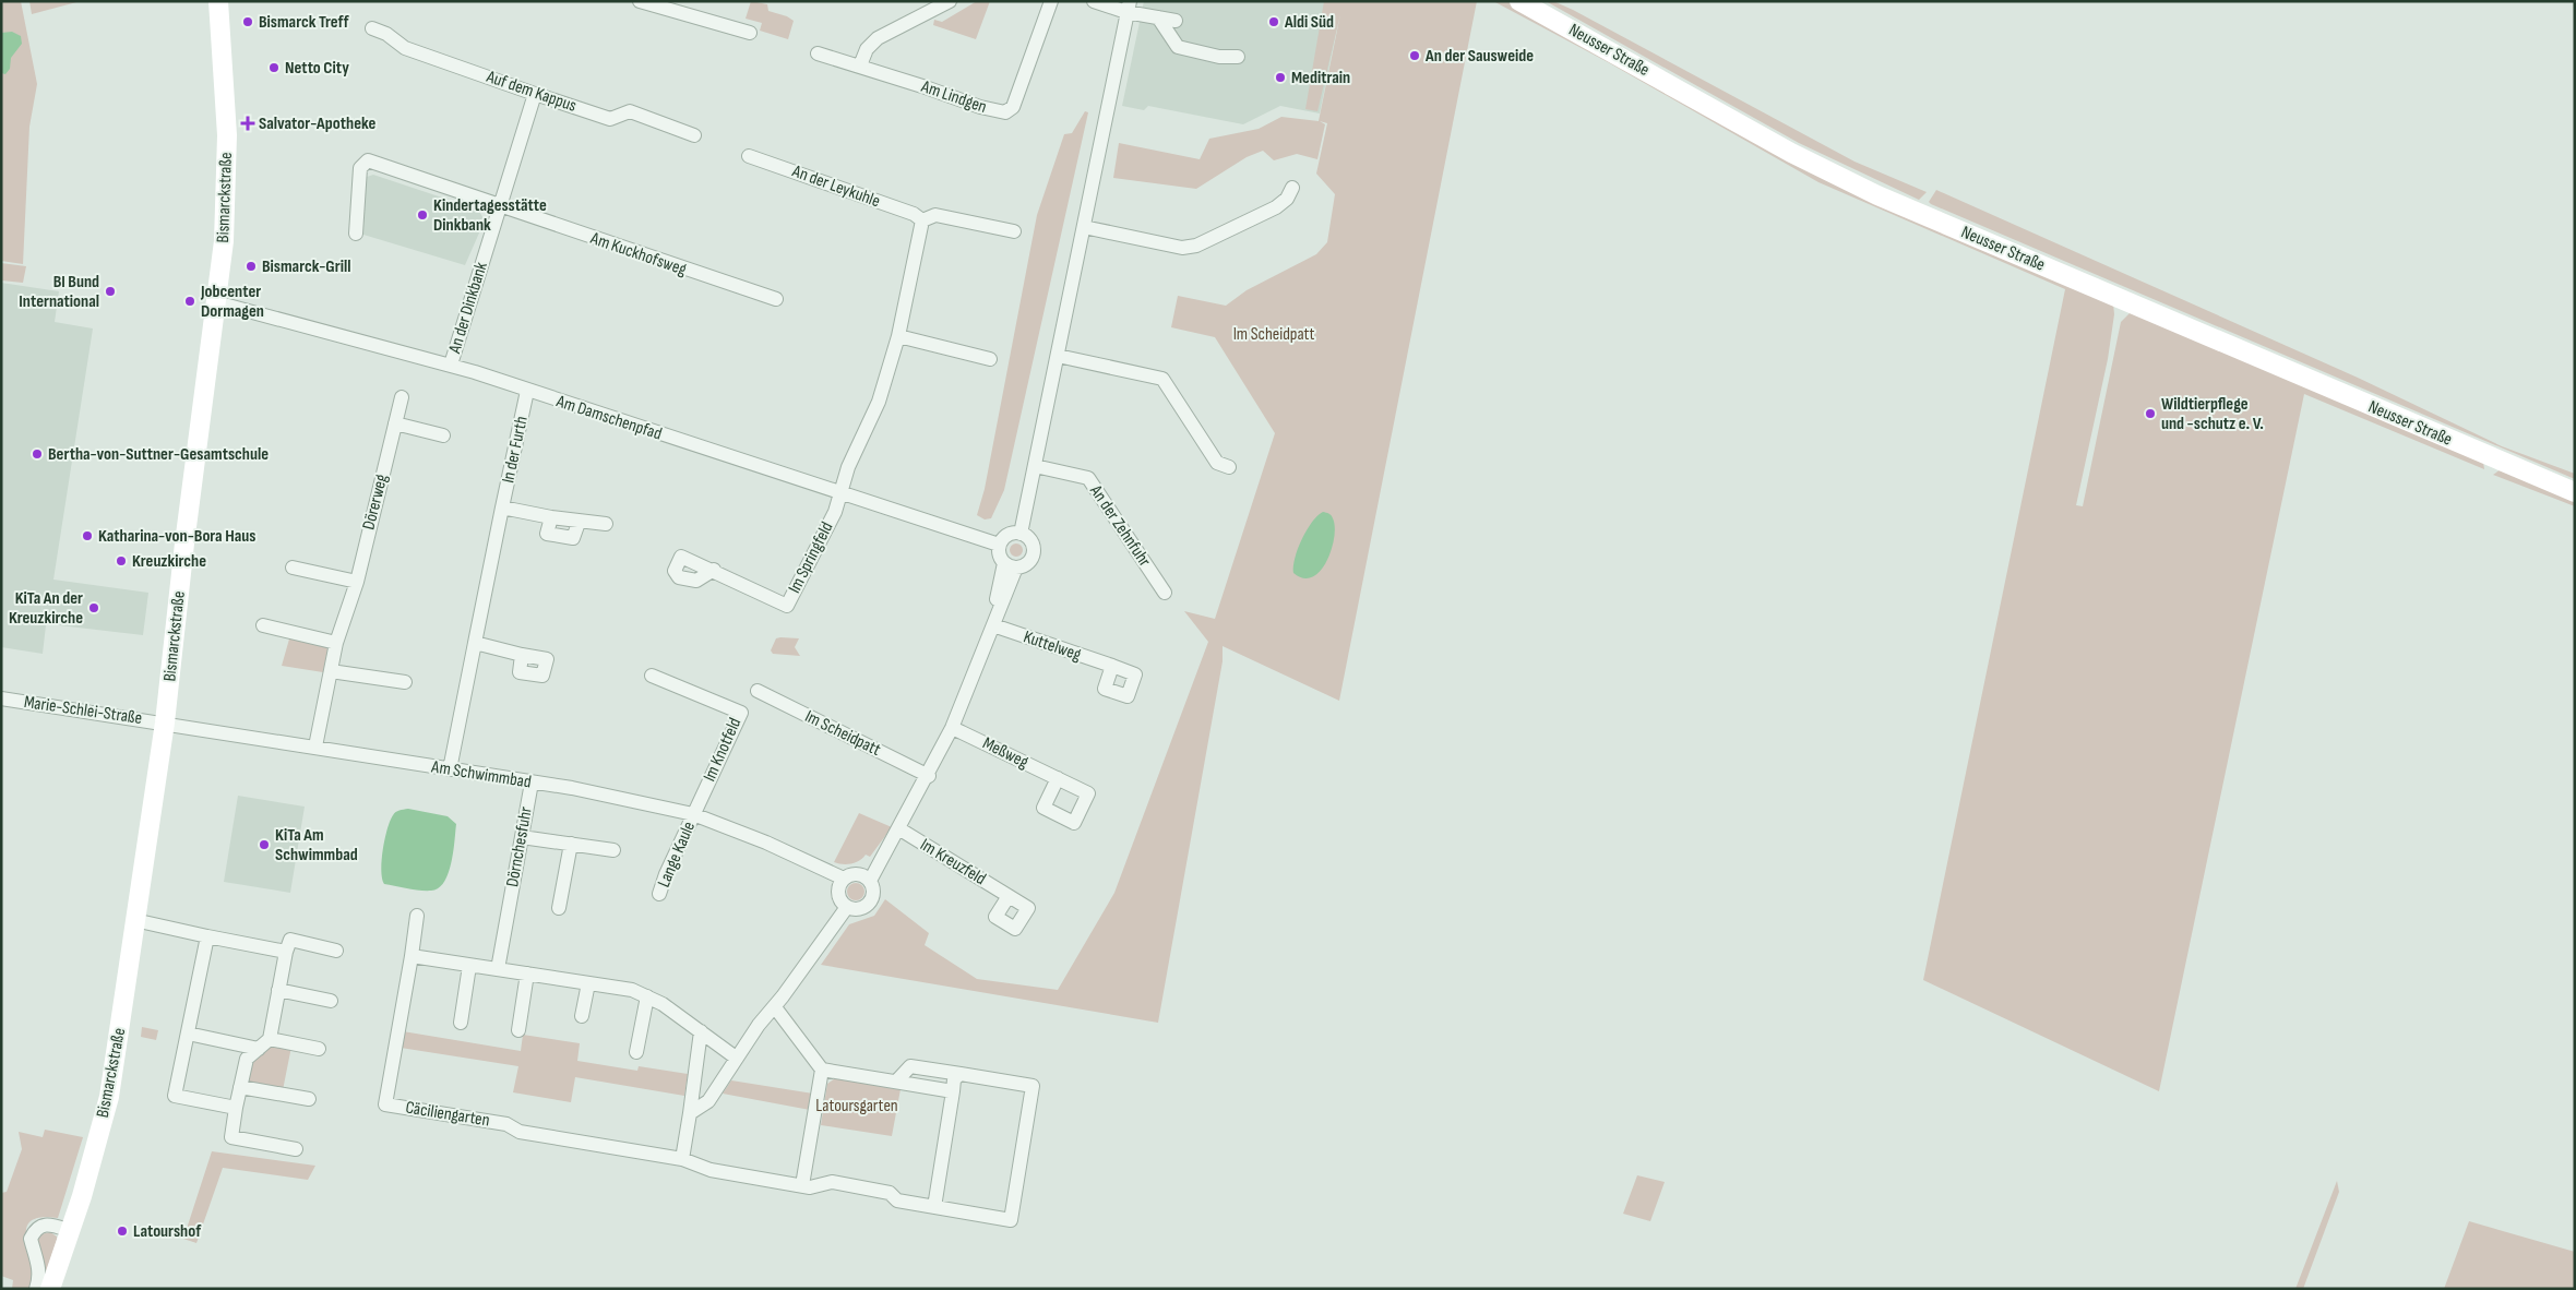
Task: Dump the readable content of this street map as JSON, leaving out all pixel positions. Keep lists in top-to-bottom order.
{
  "streets": {
    "street": [
      "Neusser Straße",
      "Auf dem Kappus",
      "Am Lindgen",
      "An der Leykuhle",
      "Bismarckstraße",
      "Am Kuckhofsweg",
      "An der Dinkbank",
      "Am Damschenpfad",
      "In der Furth",
      "Dörerweg",
      "An der Zehnfuhr",
      "Im Springfeld",
      "Kuttelweg",
      "Marie-Schlei-Straße",
      "Im Scheidpatt",
      "Im Knotfeld",
      "Meßweg",
      "Am Schwimmbad",
      "Dörnchesfuhr",
      "Lange Kaule",
      "Im Kreuzfeld",
      "Cäciliengarten"
    ]
  },
  "crossings": [
    ["Auf dem Kappus", "An der Dinkbank"],
    ["Bismarckstraße", "Am Damschenpfad"],
    ["Bismarckstraße", "Marie-Schlei-Straße"],
    ["Bismarckstraße", "Am Schwimmbad"],
    ["Am Kuckhofsweg", "An der Dinkbank"],
    ["An der Dinkbank", "Am Damschenpfad"],
    ["Am Damschenpfad", "In der Furth"],
    ["Am Damschenpfad", "Im Springfeld"],
    ["In der Furth", "Am Schwimmbad"],
    ["Dörerweg", "Am Schwimmbad"],
    ["Marie-Schlei-Straße", "Am Schwimmbad"],
    ["Im Knotfeld", "Am Schwimmbad"],
    ["Im Knotfeld", "Lange Kaule"],
    ["Am Schwimmbad", "Dörnchesfuhr"],
    ["Am Schwimmbad", "Lange Kaule"]
  ],
  "parks": ["Im Scheidpatt", "Latoursgarten"],
  "places": {
    "other": [
      "Bismarck Treff",
      "Aldi Süd",
      "An der Sausweide",
      "Netto City",
      "Meditrain",
      "Kindertagesstätte Dinkbank",
      "Bismarck-Grill",
      "BI Bund International",
      "Jobcenter Dormagen",
      "Wildtierpflege und -schutz e. V.",
      "Bertha-von-Suttner-Gesamtschule",
      "Katharina-von-Bora Haus",
      "Kreuzkirche",
      "KiTa An der Kreuzkirche",
      "KiTa Am Schwimmbad",
      "Latourshof"
    ],
    "health": ["Salvator-Apotheke"]
  }
}
